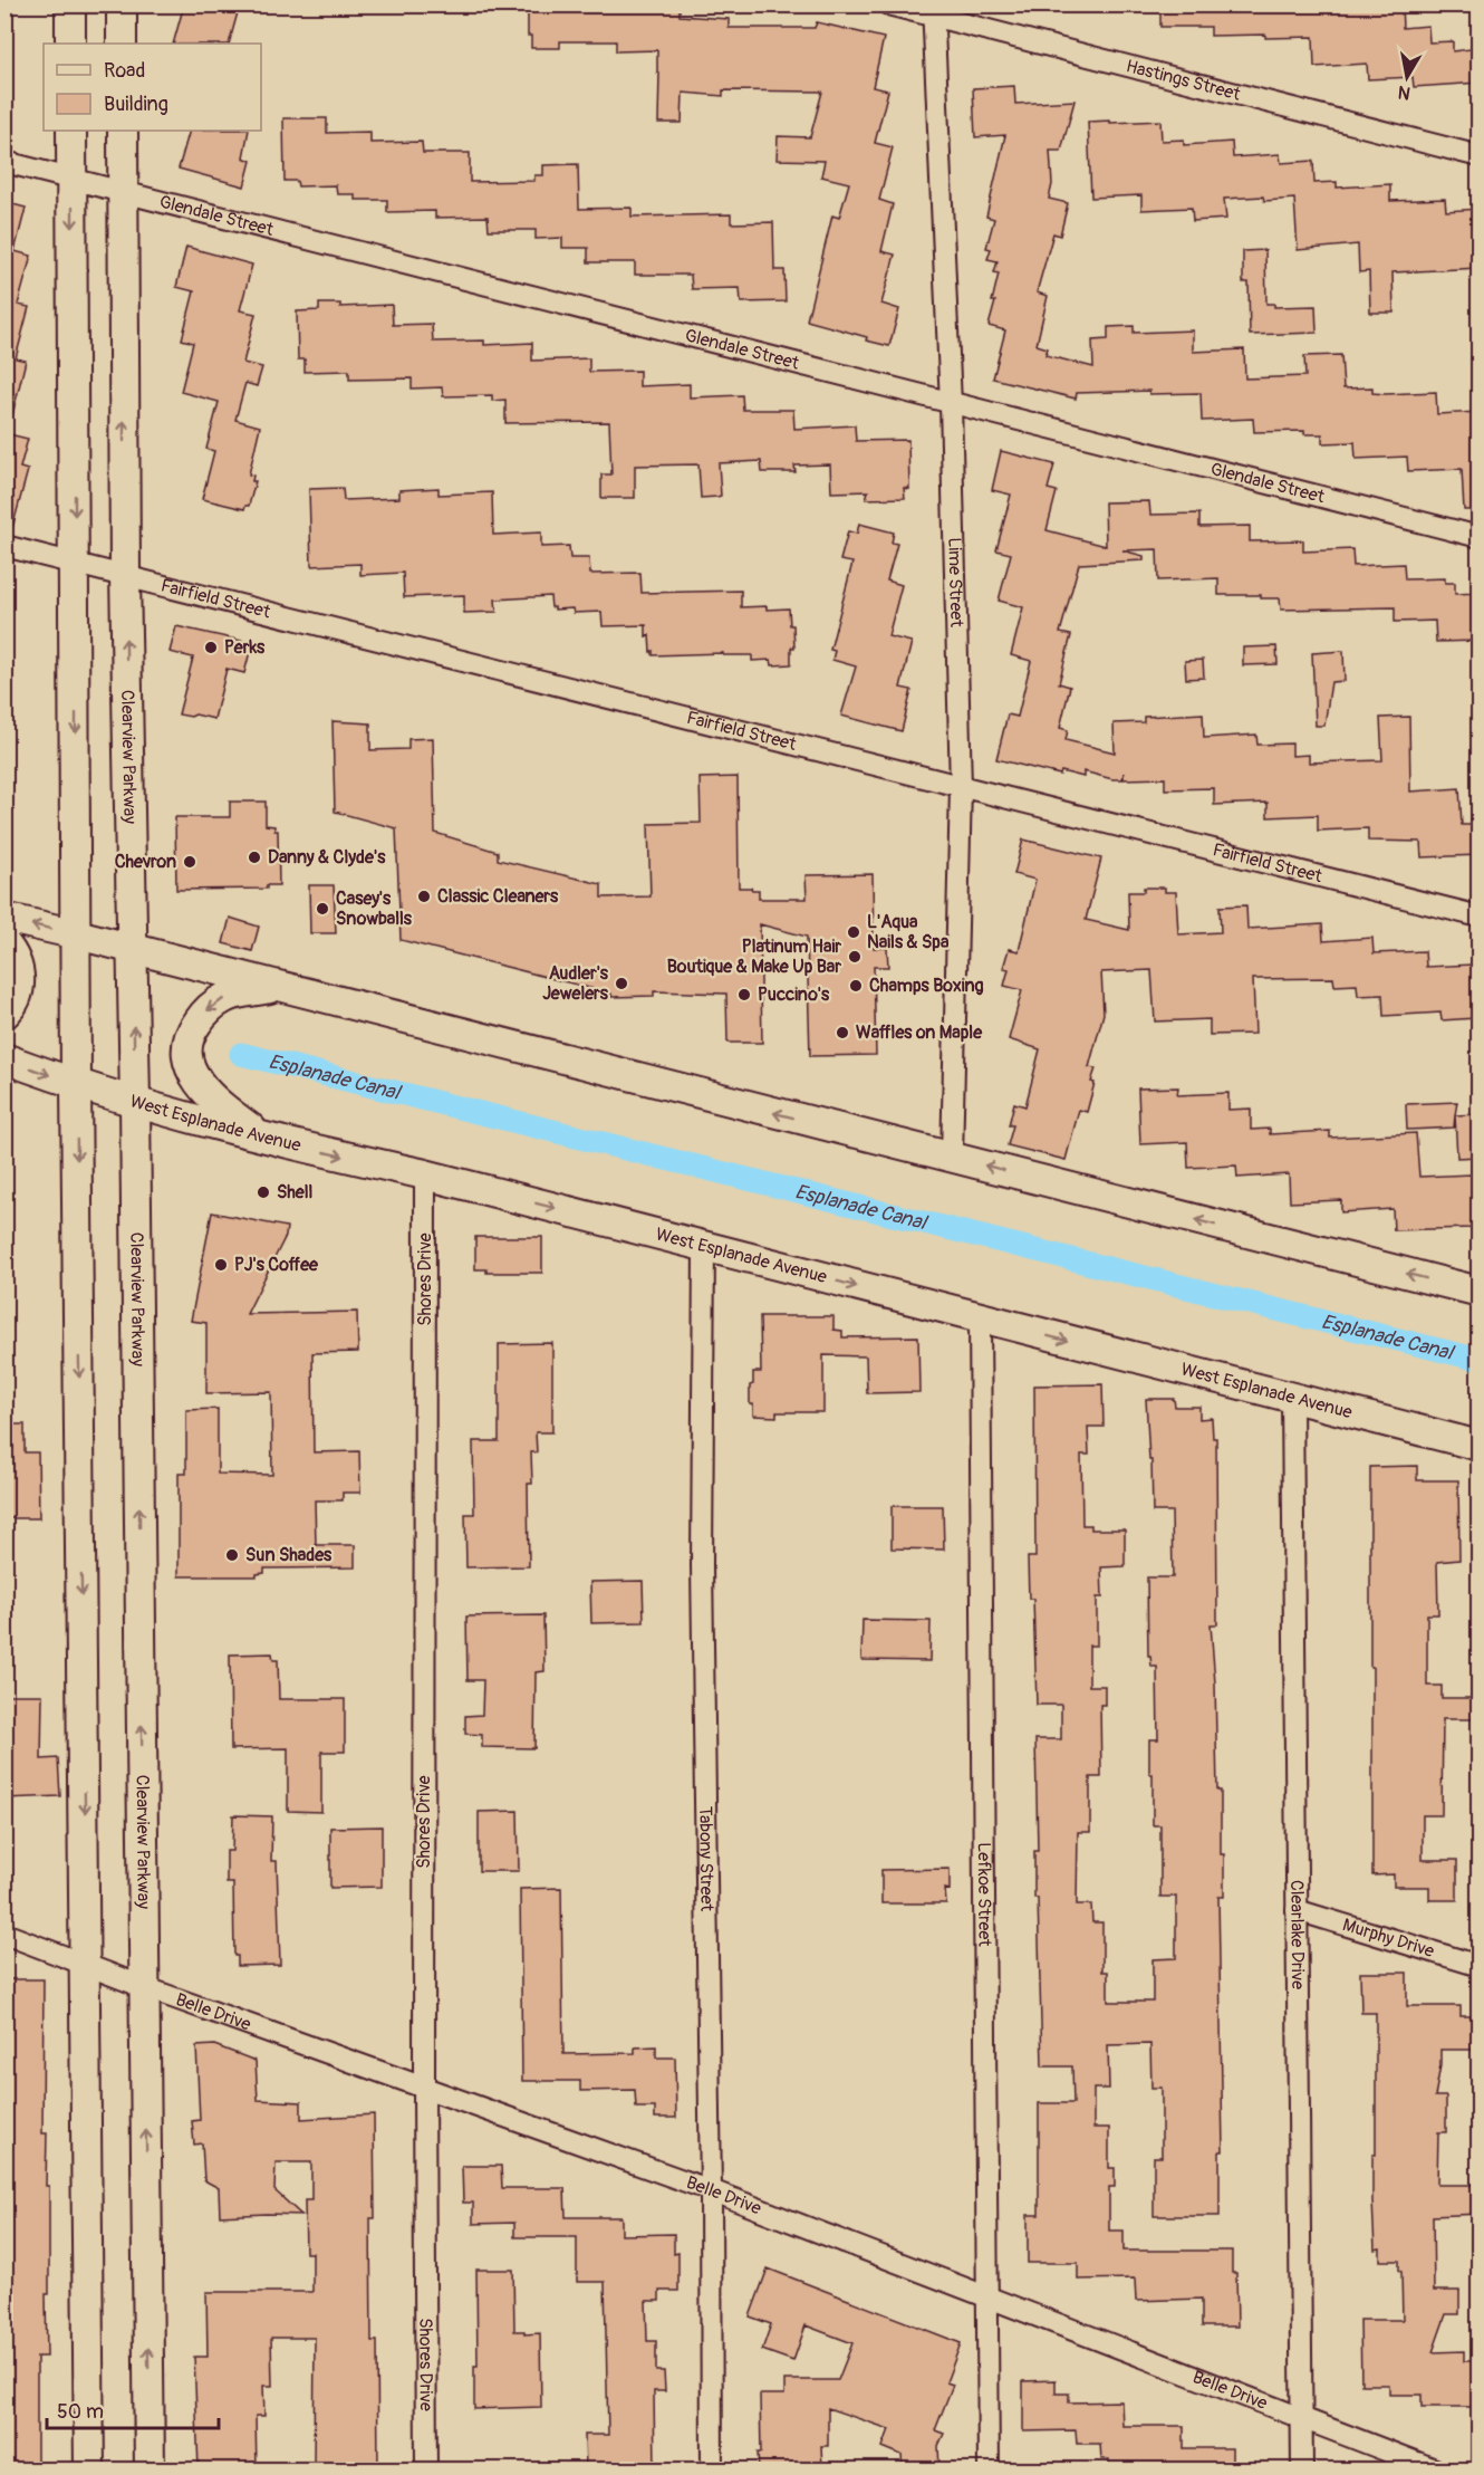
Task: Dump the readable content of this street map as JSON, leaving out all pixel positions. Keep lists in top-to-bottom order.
{
  "streets": {
    "main road": ["Clearview Parkway", "West Esplanade Avenue"],
    "street": [
      "Hastings Street",
      "Glendale Street",
      "Lime Street",
      "Fairfield Street",
      "Shores Drive",
      "Tabony Street",
      "Lefkoe Street",
      "Clearlake Drive",
      "Murphy Drive",
      "Belle Drive"
    ]
  },
  "crossings": [
    ["Hastings Street", "Lime Street"],
    ["Glendale Street", "Lime Street"],
    ["Glendale Street", "Clearview Parkway"],
    ["Lime Street", "Fairfield Street"],
    ["Fairfield Street", "Clearview Parkway"],
    ["Clearview Parkway", "West Esplanade Avenue"],
    ["Clearview Parkway", "Belle Drive"],
    ["West Esplanade Avenue", "Shores Drive"],
    ["West Esplanade Avenue", "Tabony Street"],
    ["West Esplanade Avenue", "Lefkoe Street"],
    ["West Esplanade Avenue", "Clearlake Drive"],
    ["Shores Drive", "Belle Drive"],
    ["Tabony Street", "Belle Drive"],
    ["Lefkoe Street", "Belle Drive"],
    ["Clearlake Drive", "Murphy Drive"],
    ["Clearlake Drive", "Belle Drive"]
  ],
  "water": ["Esplanade Canal"],
  "places": [
    "Perks",
    "Danny & Clyde's",
    "Chevron",
    "Classic Cleaners",
    "Casey's Snowballs",
    "L'Aqua Nails & Spa",
    "Platinum Hair Boutique & Make Up Bar",
    "Audler's Jewelers",
    "Champs Boxing",
    "Puccino's",
    "Waffles on Maple",
    "Shell",
    "PJ's Coffee",
    "Sun Shades"
  ],
  "legend": ["Road", "Building"],
  "scale_bar": "50 m",
  "north": "bottom"
}
